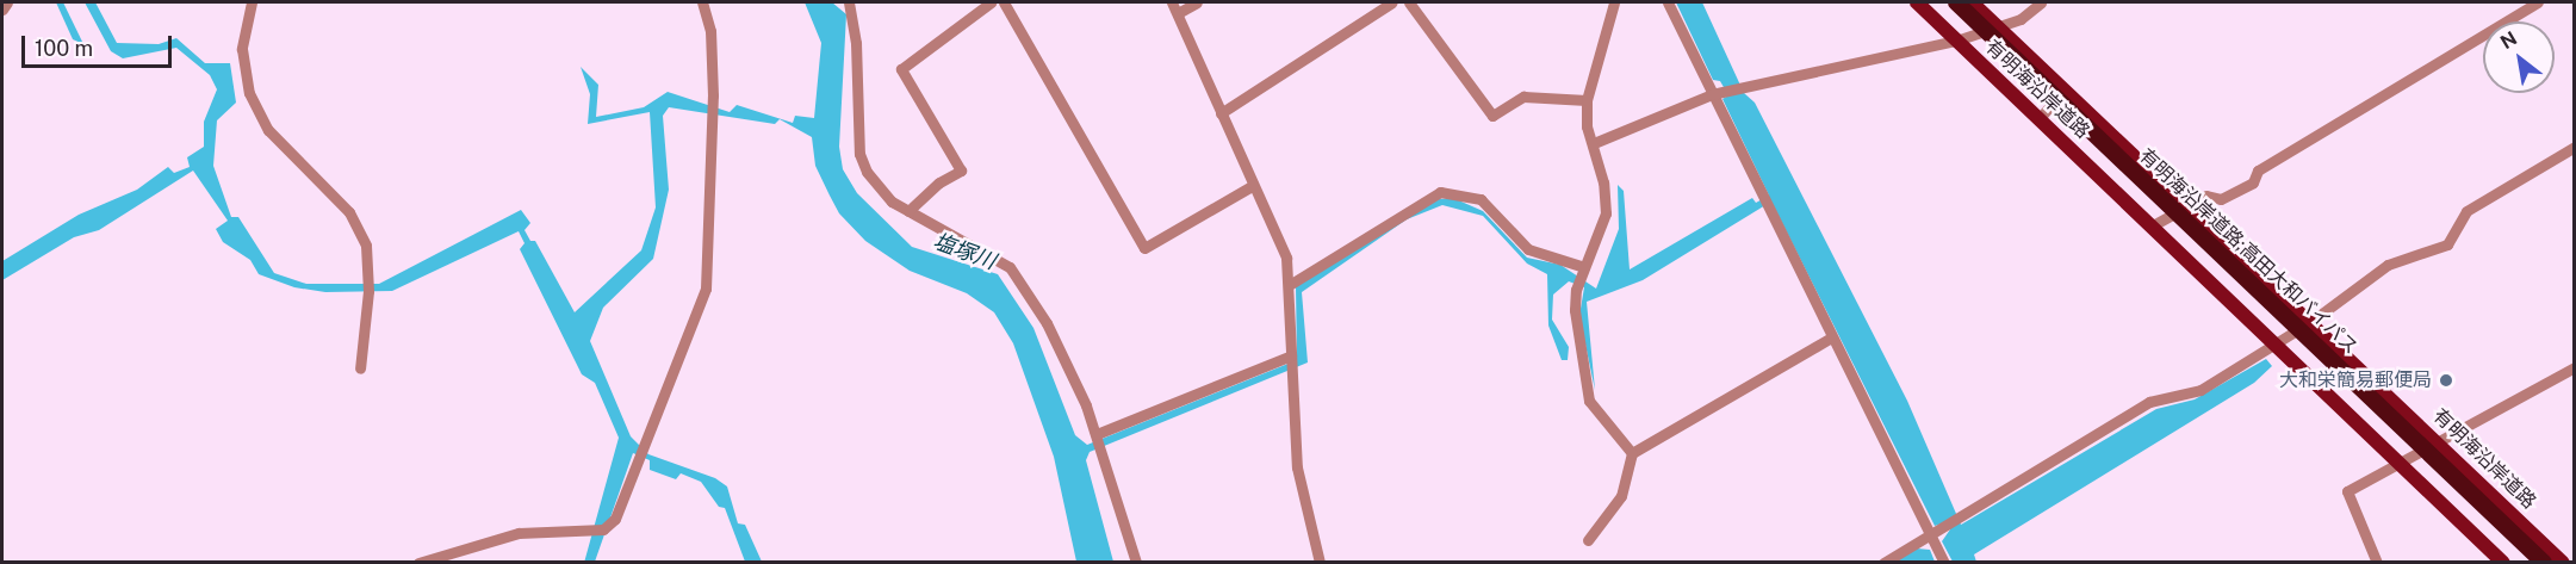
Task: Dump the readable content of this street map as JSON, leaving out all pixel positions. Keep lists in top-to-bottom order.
{
  "streets": {
    "highway": ["有明海沿岸道路;高田大和バイパス"],
    "main road": ["有明海沿岸道路"]
  },
  "water": ["塩塚川"],
  "places": ["大和栄簡易郵便局"],
  "scale_bar": "100 m",
  "north": "top left"
}
